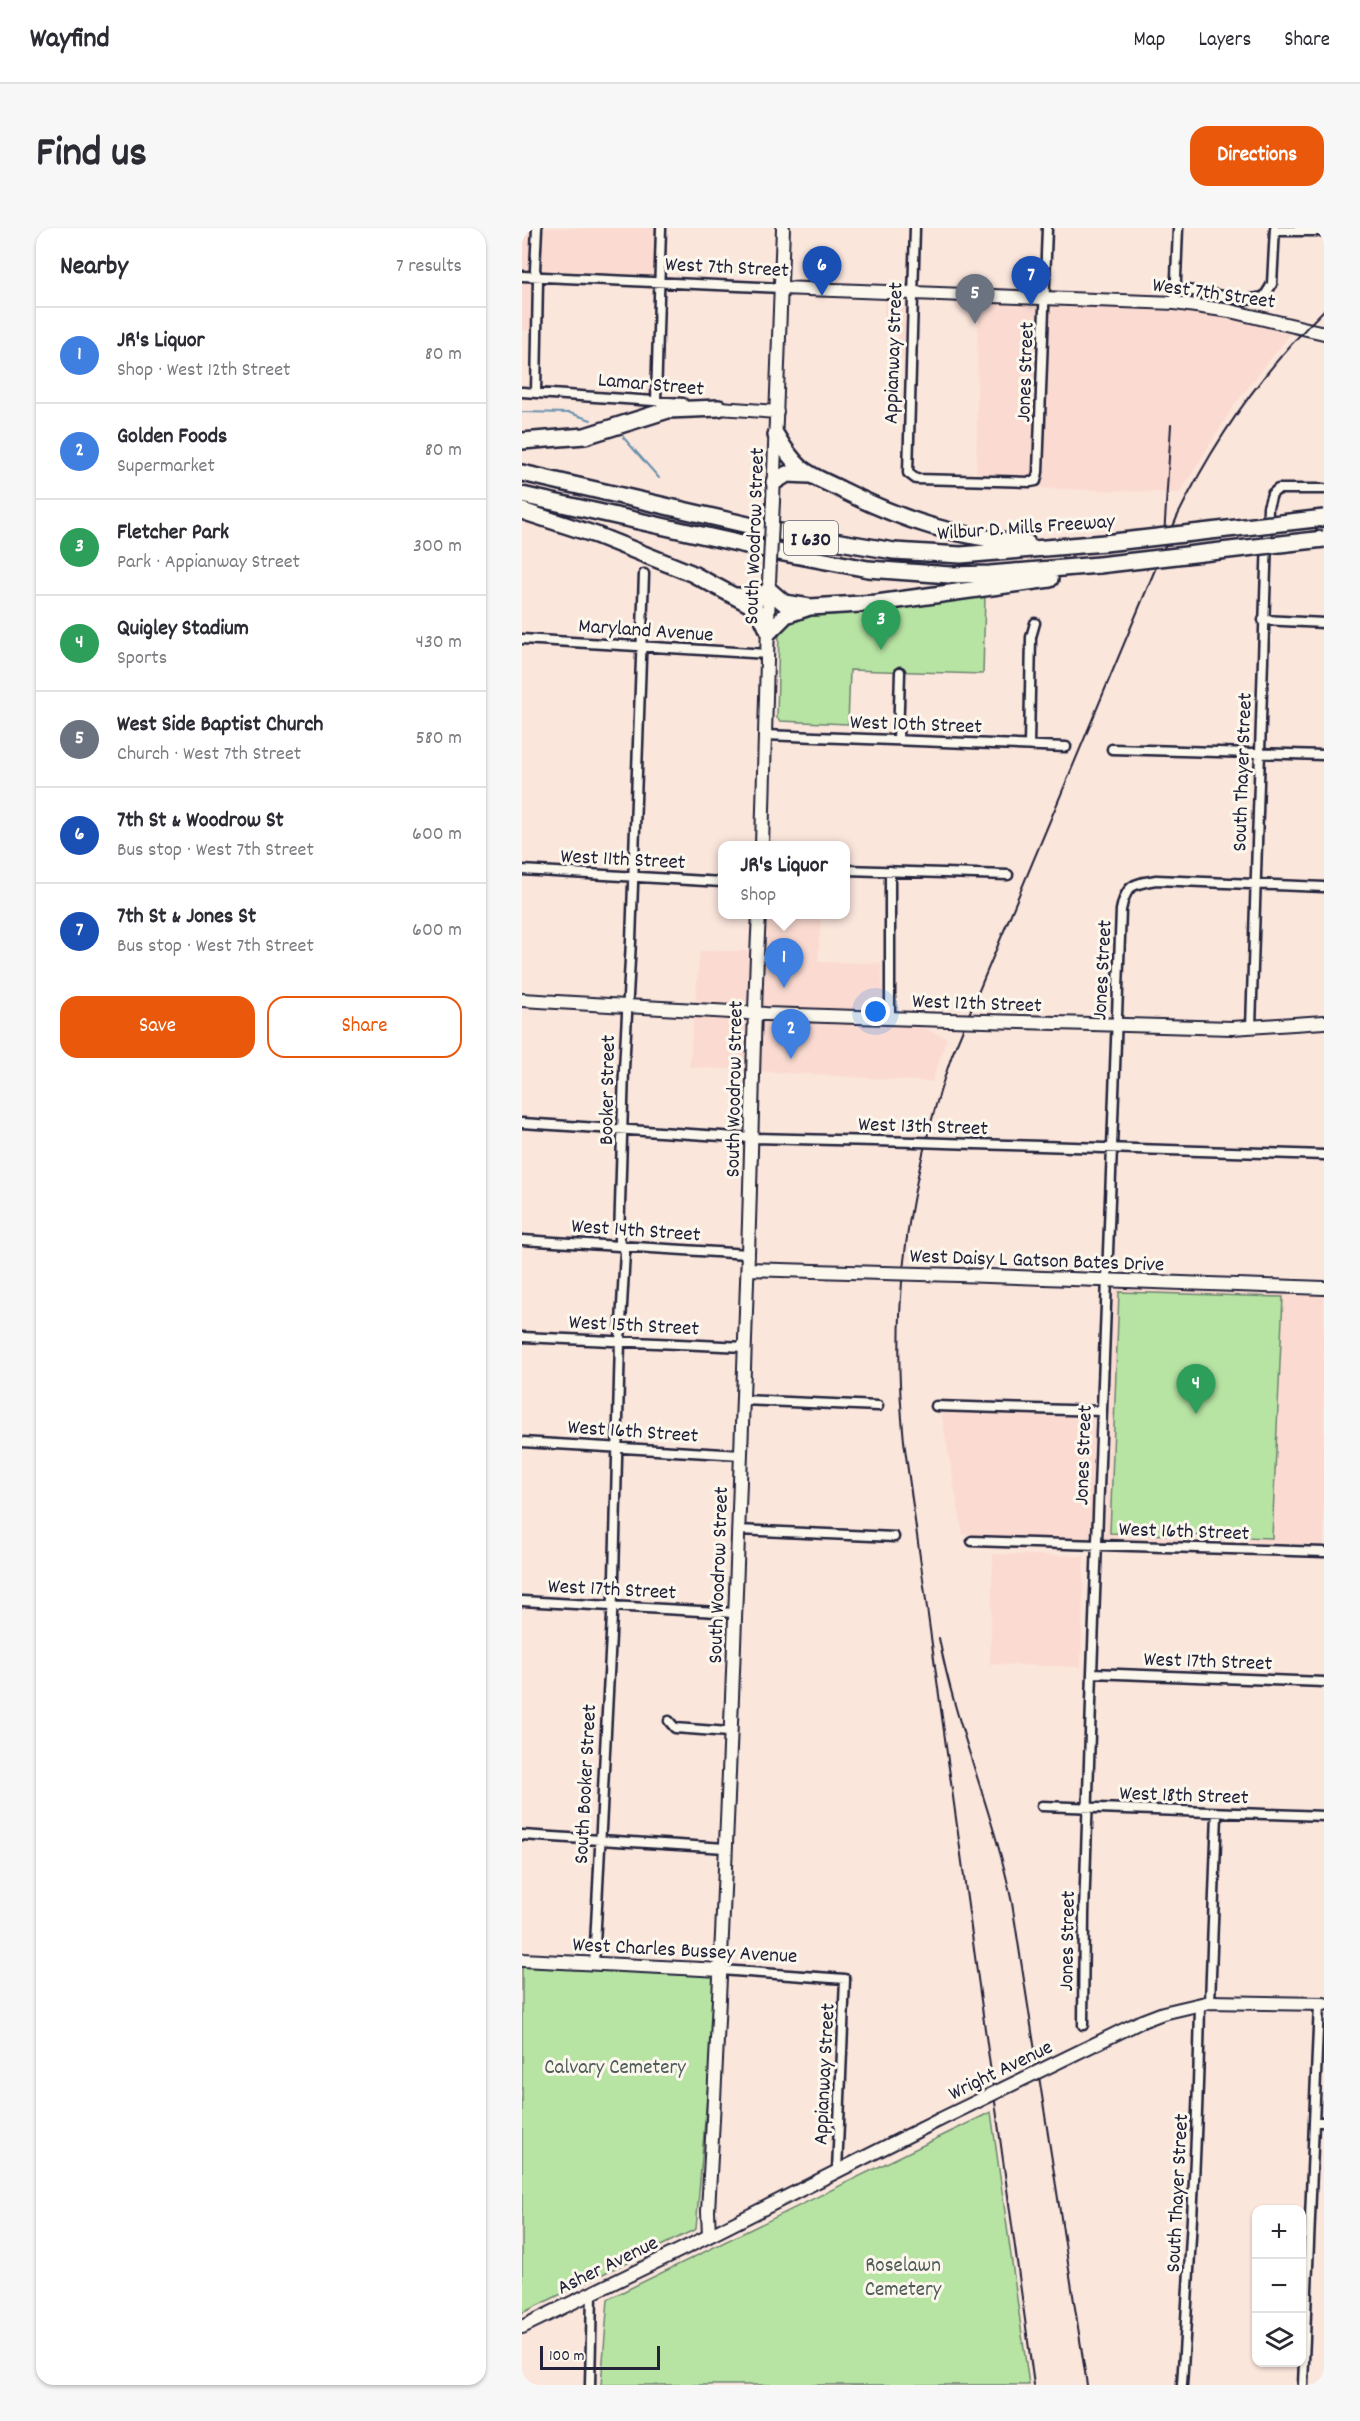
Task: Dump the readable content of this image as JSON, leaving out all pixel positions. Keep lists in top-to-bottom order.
{
  "streets": {
    "highway": ["Wilbur D. Mills Freeway", "I 630"],
    "main road": [
      "West 7th Street",
      "Lamar Street",
      "South Woodrow Street",
      "West 12th Street",
      "West Daisy L Gatson Bates Drive",
      "West Charles Bussey Avenue",
      "Wright Avenue",
      "Asher Avenue"
    ],
    "street": [
      "Appianway Street",
      "Jones Street",
      "Maryland Avenue",
      "West 10th Street",
      "South Thayer Street",
      "West 11th Street",
      "Booker Street",
      "West 13th Street",
      "West 14th Street",
      "West 15th Street",
      "West 16th Street",
      "West 17th Street",
      "South Booker Street",
      "West 18th Street"
    ]
  },
  "crossings": [
    ["West 7th Street", "Appianway Street"],
    ["West 7th Street", "Jones Street"],
    ["West 7th Street", "South Woodrow Street"],
    ["Appianway Street", "Jones Street"],
    ["Appianway Street", "West Charles Bussey Avenue"],
    ["Appianway Street", "Wright Avenue"],
    ["Jones Street", "South Thayer Street"],
    ["Jones Street", "West 12th Street"],
    ["Jones Street", "West 13th Street"],
    ["Jones Street", "West Daisy L Gatson Bates Drive"],
    ["Jones Street", "West 16th Street"],
    ["Jones Street", "West 17th Street"],
    ["Jones Street", "West 18th Street"],
    ["Lamar Street", "South Woodrow Street"],
    ["South Woodrow Street", "Maryland Avenue"],
    ["South Woodrow Street", "West 10th Street"],
    ["South Woodrow Street", "West 12th Street"],
    ["South Woodrow Street", "West 13th Street"],
    ["South Woodrow Street", "West 14th Street"],
    ["South Woodrow Street", "West Daisy L Gatson Bates Drive"],
    ["South Woodrow Street", "West 15th Street"],
    ["South Woodrow Street", "West 16th Street"],
    ["South Woodrow Street", "West 17th Street"],
    ["South Woodrow Street", "West Charles Bussey Avenue"],
    ["South Woodrow Street", "Wright Avenue"],
    ["South Woodrow Street", "Asher Avenue"],
    ["Maryland Avenue", "Booker Street"],
    ["South Thayer Street", "West 12th Street"],
    ["South Thayer Street", "West 18th Street"],
    ["South Thayer Street", "Wright Avenue"],
    ["West 11th Street", "Booker Street"],
    ["West 12th Street", "Booker Street"],
    ["Booker Street", "West 13th Street"],
    ["Booker Street", "West 14th Street"],
    ["Booker Street", "West 15th Street"],
    ["Booker Street", "West 16th Street"],
    ["Booker Street", "West 17th Street"],
    ["Booker Street", "South Booker Street"],
    ["West 17th Street", "South Booker Street"],
    ["South Booker Street", "West Charles Bussey Avenue"],
    ["Wright Avenue", "Asher Avenue"]
  ],
  "parks": ["Calvary Cemetery", "Roselawn Cemetery"],
  "scale_bar": "100 m",
  "page": {
    "header": "Wayfind",
    "nav": ["Map", "Layers", "Share"],
    "title": "Find us",
    "buttons": [
      "Directions",
      ["Save", "Share"]
    ],
    "heading": ["Nearby", "7 results"],
    "pins": [
      "6",
      "7",
      "5",
      "3",
      "1",
      "2",
      "4"
    ],
    "list": [
      {
        "mark": "1",
        "name": "JR's Liquor",
        "note": "Shop · West 12th Street",
        "value": "80 m"
      },
      {
        "mark": "2",
        "name": "Golden Foods",
        "note": "Supermarket",
        "value": "80 m"
      },
      {
        "mark": "3",
        "name": "Fletcher Park",
        "note": "Park · Appianway Street",
        "value": "300 m"
      },
      {
        "mark": "4",
        "name": "Quigley Stadium",
        "note": "Sports",
        "value": "430 m"
      },
      {
        "mark": "5",
        "name": "West Side Baptist Church",
        "note": "Church · West 7th Street",
        "value": "580 m"
      },
      {
        "mark": "6",
        "name": "7th St & Woodrow St",
        "note": "Bus stop · West 7th Street",
        "value": "600 m"
      },
      {
        "mark": "7",
        "name": "7th St & Jones St",
        "note": "Bus stop · West 7th Street",
        "value": "600 m"
      }
    ],
    "popup": ["JR's Liquor", "Shop"],
    "map_buttons": ["+", "−"],
    "scale": "100 m"
  }
}
